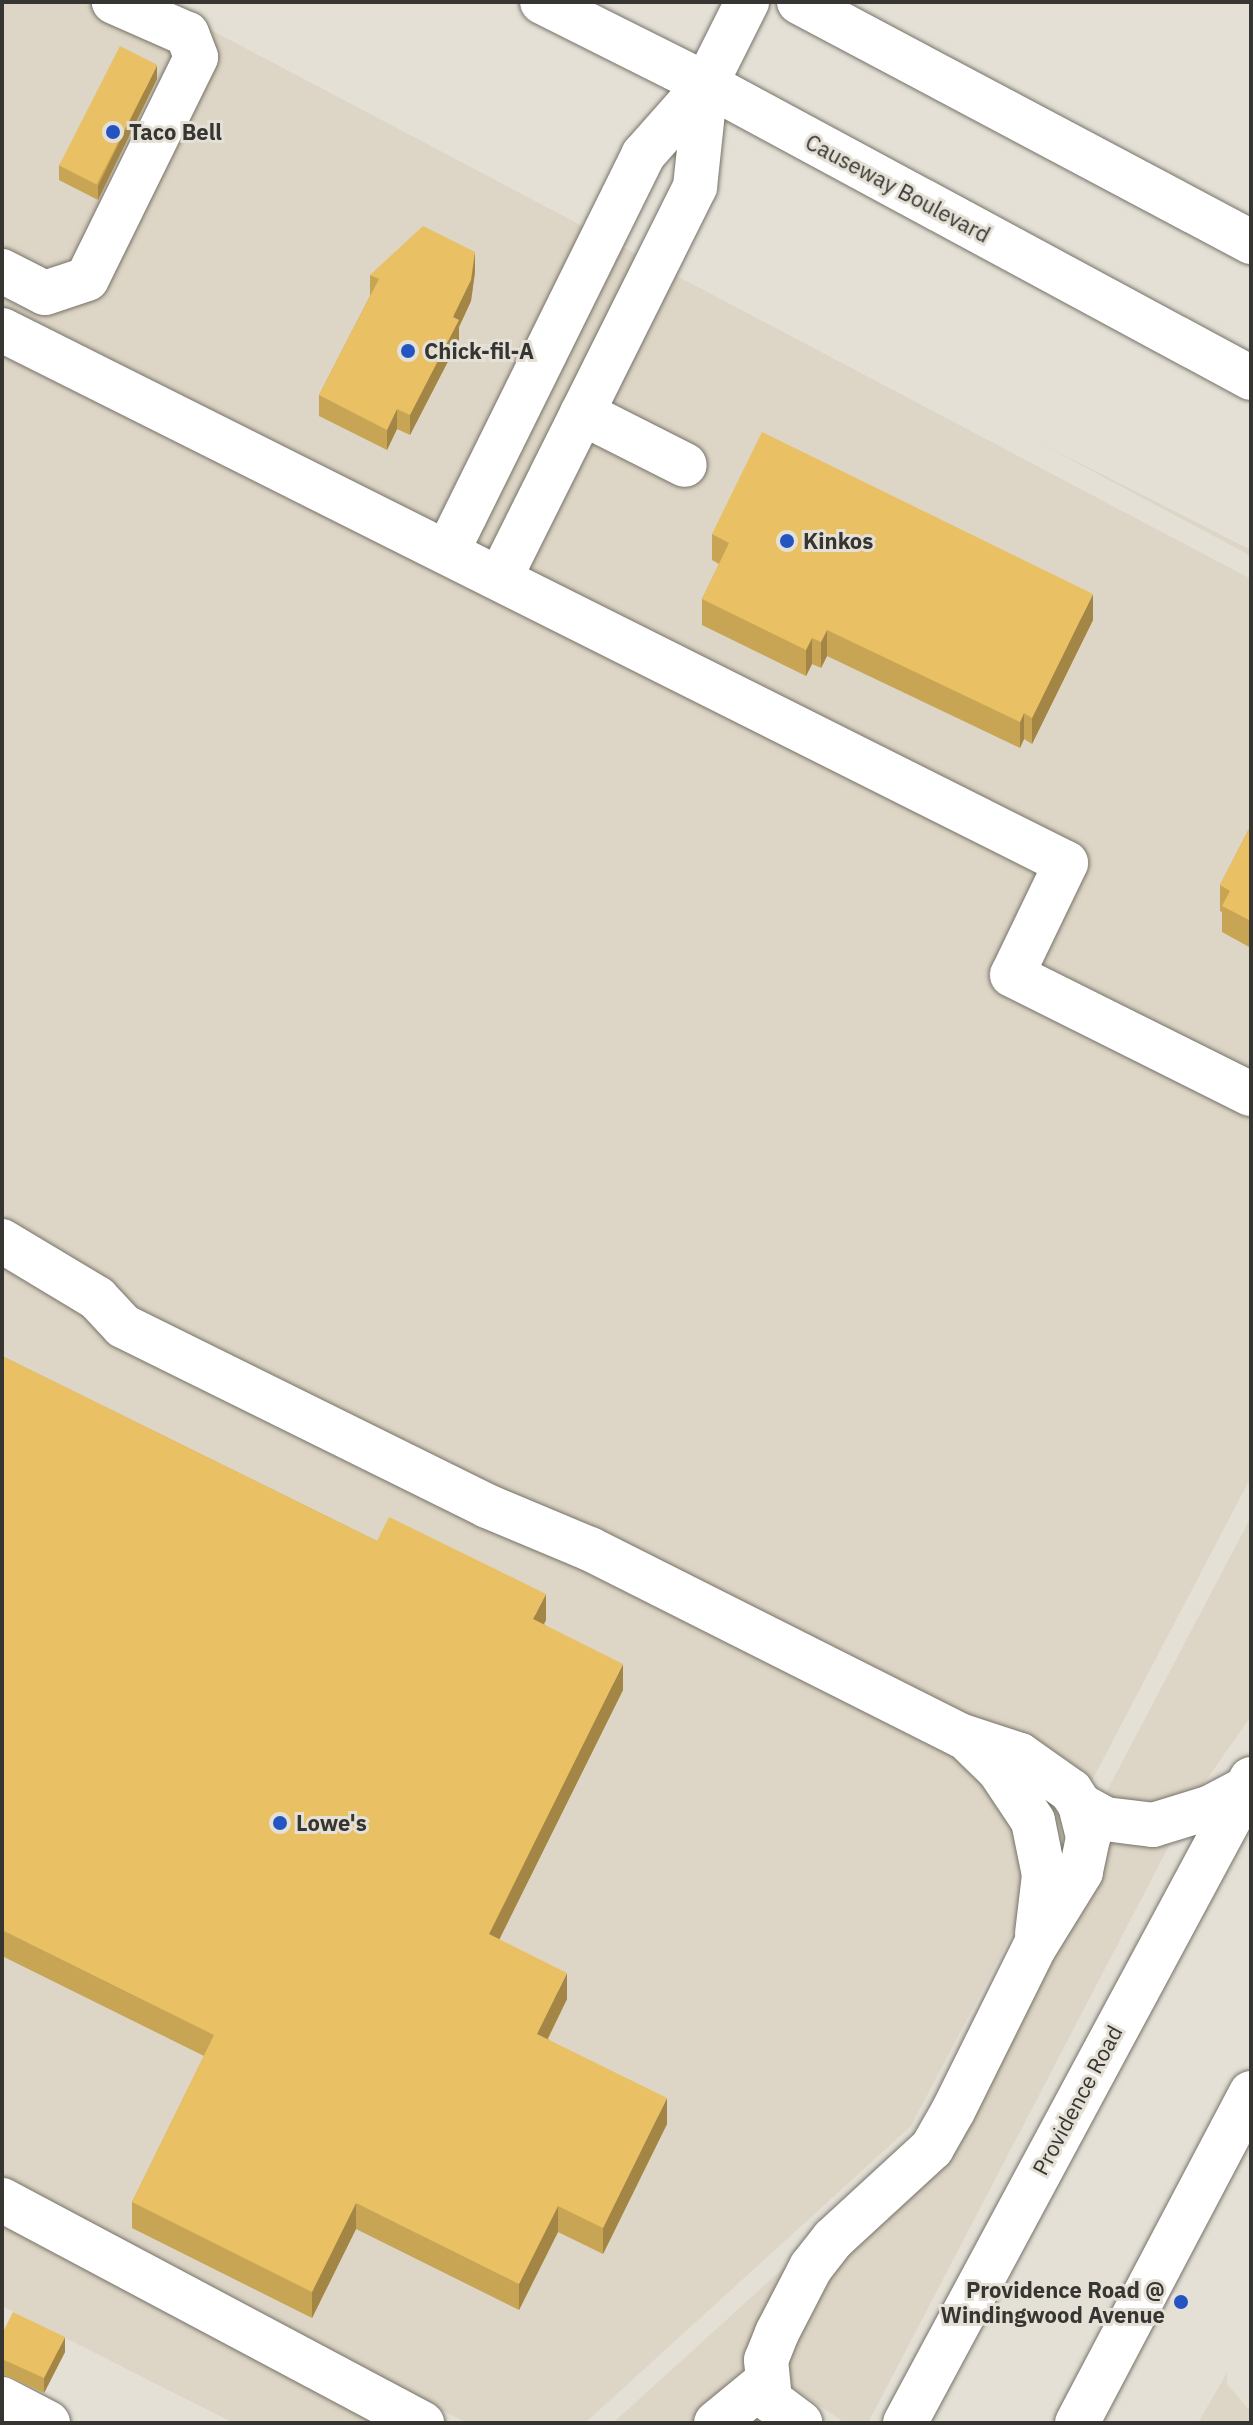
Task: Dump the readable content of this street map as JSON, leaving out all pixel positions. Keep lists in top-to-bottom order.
{
  "streets": {
    "main road": ["Causeway Boulevard", "Providence Road"]
  },
  "places": [
    "Taco Bell",
    "Chick-fil-A",
    "Kinkos",
    "Lowe's",
    "Providence Road @ Windingwood Avenue"
  ]
}
